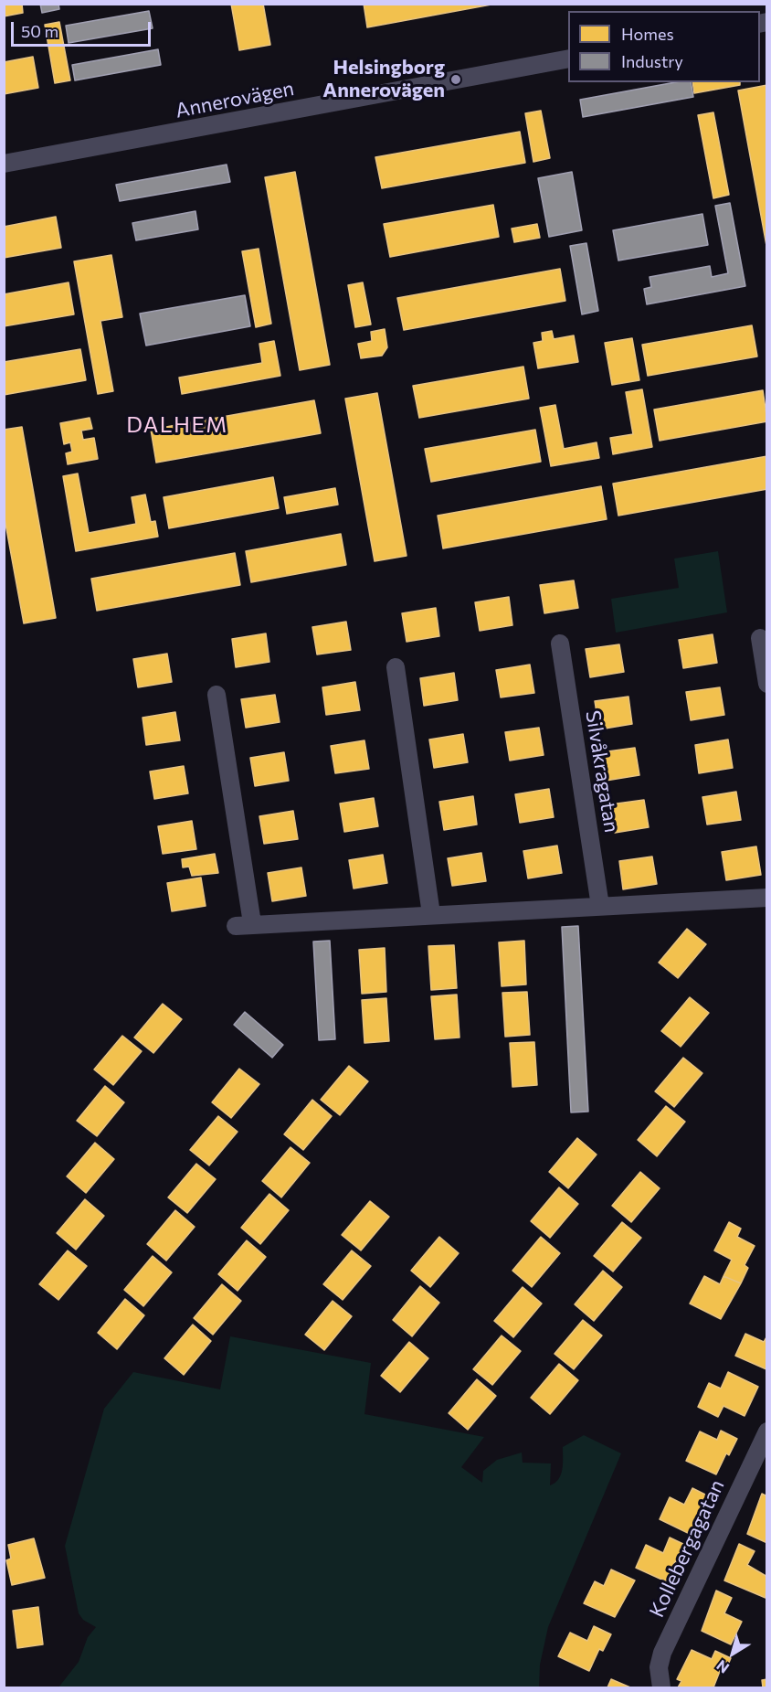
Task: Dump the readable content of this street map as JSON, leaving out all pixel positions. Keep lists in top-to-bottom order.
{
  "streets": {
    "street": ["Annerovägen", "Silvåkragatan", "Kollebergagatan"]
  },
  "districts": ["DALHEM"],
  "places": ["Helsingborg Annerovägen"],
  "legend": ["Homes", "Industry"],
  "scale_bar": "50 m",
  "north": "bottom left"
}
